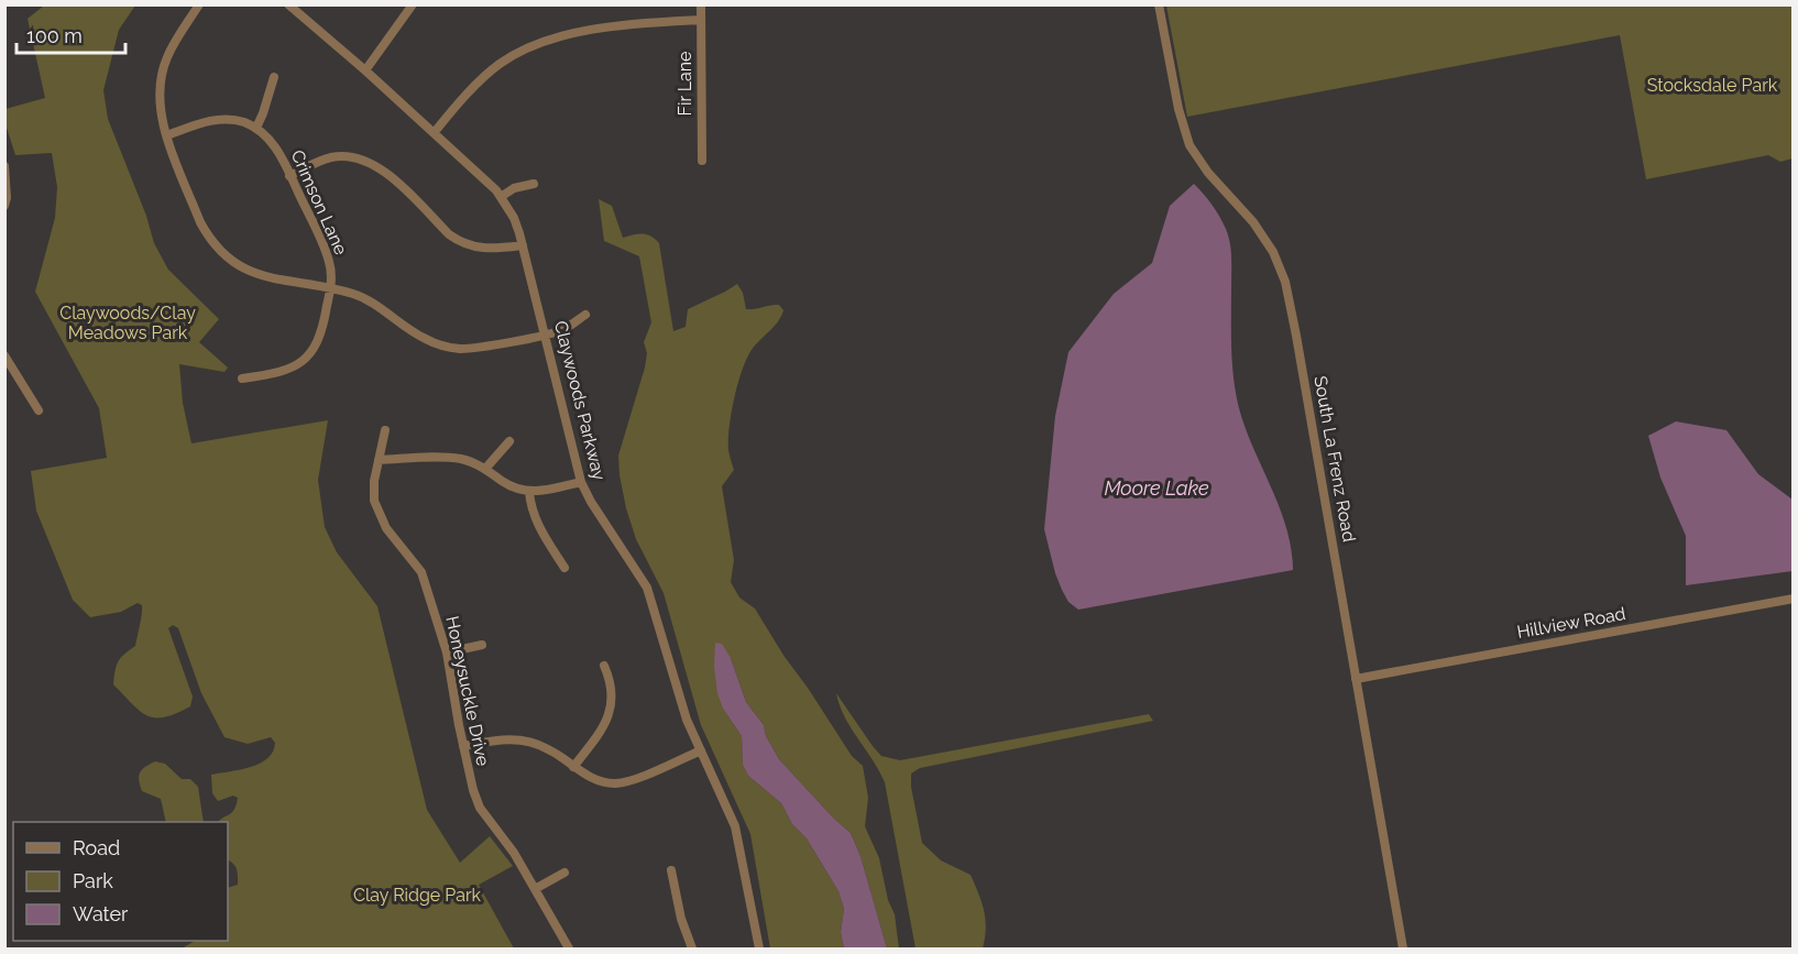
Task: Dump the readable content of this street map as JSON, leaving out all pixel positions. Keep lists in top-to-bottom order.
{
  "streets": {
    "street": [
      "Fir Lane",
      "Crimson Lane",
      "Claywoods Parkway",
      "South La Frenz Road",
      "Hillview Road",
      "Honeysuckle Drive"
    ]
  },
  "crossings": [
    ["South La Frenz Road", "Hillview Road"]
  ],
  "water": ["Moore Lake"],
  "parks": ["Stocksdale Park", "Claywoods/Clay Meadows Park", "Clay Ridge Park"],
  "legend": ["Road", "Park", "Water"],
  "scale_bar": "100 m"
}
